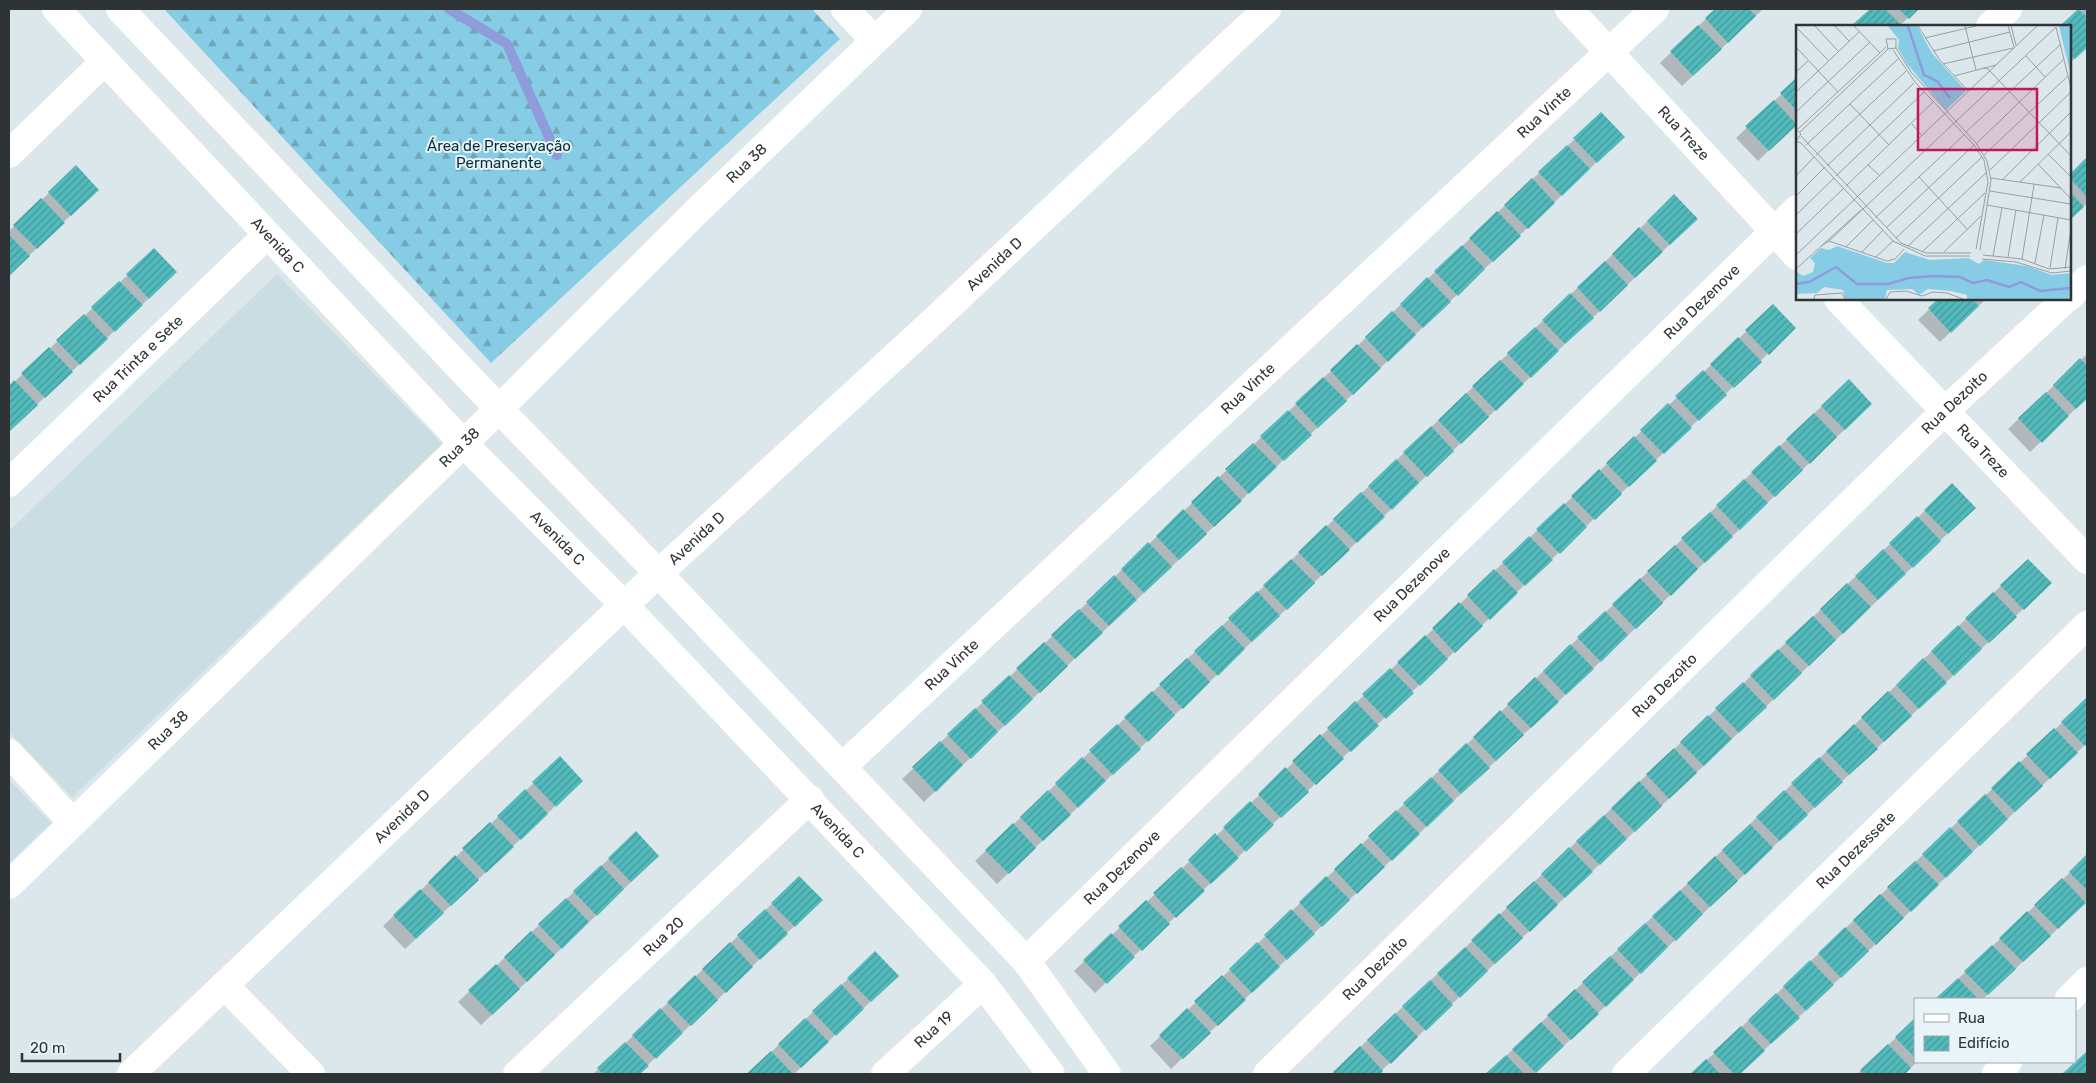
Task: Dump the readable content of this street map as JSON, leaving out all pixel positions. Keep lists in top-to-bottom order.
{
  "streets": {
    "street": [
      "Rua Vinte",
      "Rua Treze",
      "Rua 38",
      "Avenida C",
      "Avenida D",
      "Rua Dezenove",
      "Rua Trinta e Sete",
      "Rua Dezoito",
      "Rua Dezessete",
      "Rua 20",
      "Rua 19"
    ]
  },
  "crossings": [
    ["Rua Vinte", "Rua Treze"],
    ["Rua Treze", "Rua Dezenove"],
    ["Rua Treze", "Rua Dezoito"],
    ["Rua 38", "Avenida C"],
    ["Avenida C", "Avenida D"],
    ["Avenida C", "Rua Trinta e Sete"],
    ["Avenida C", "Rua 20"],
    ["Avenida C", "Rua 19"]
  ],
  "parks": ["Área de Preservação Permanente"],
  "legend": ["Rua", "Edifício"],
  "scale_bar": "20 m"
}
